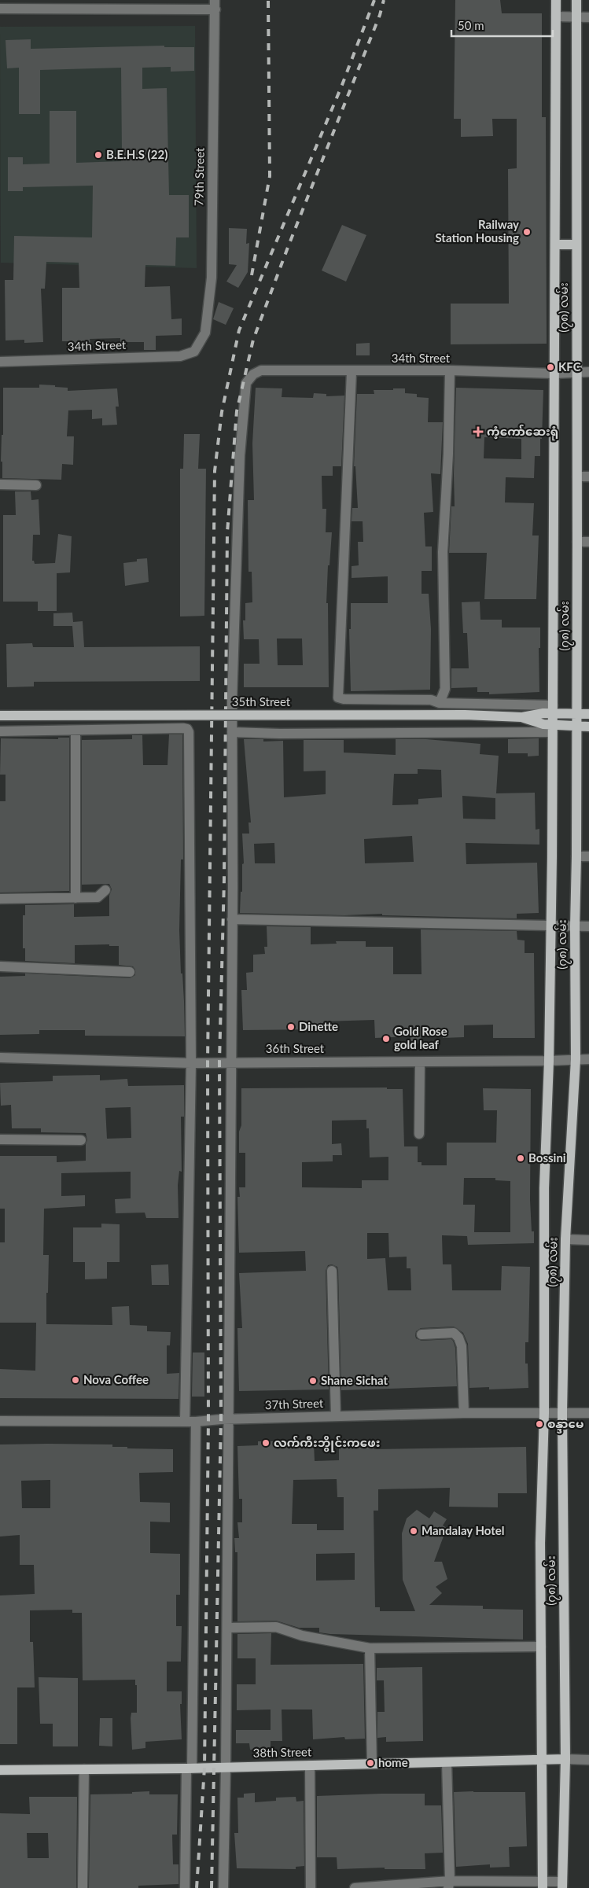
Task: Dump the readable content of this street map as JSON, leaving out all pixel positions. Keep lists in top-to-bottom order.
{
  "streets": {
    "main road": ["(၇၈) လမ်း", "35th Street", "38th Street"],
    "street": [
      "79th Street",
      "34th Street",
      "36th Street",
      "37th Street"
    ]
  },
  "crossings": [
    ["79th Street", "34th Street"],
    ["(၇၈) လမ်း", "34th Street"],
    ["(၇၈) လမ်း", "35th Street"],
    ["(၇၈) လမ်း", "36th Street"],
    ["(၇၈) လမ်း", "37th Street"],
    ["(၇၈) လမ်း", "38th Street"]
  ],
  "places": {
    "other": [
      "B.E.H.S (22)",
      "Railway Station Housing",
      "KFC",
      "Dinette",
      "Gold Rose gold leaf",
      "Bossini",
      "Nova Coffee",
      "Shane Sichat",
      "စန္ဒာမေ",
      "လက်ကီးဘွိုင်းကဖေး",
      "Mandalay Hotel",
      "home"
    ],
    "health": ["ကံ့ကော်ဆေးရုံ"]
  },
  "scale_bar": "50 m"
}
